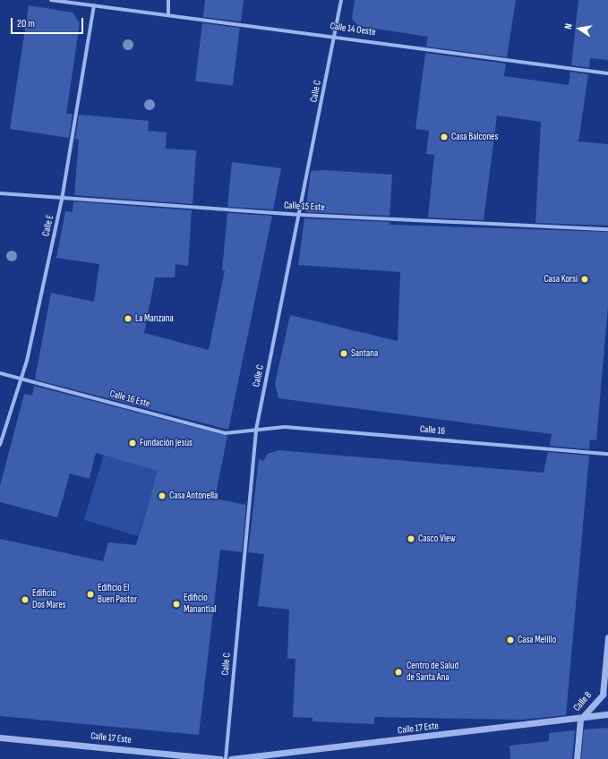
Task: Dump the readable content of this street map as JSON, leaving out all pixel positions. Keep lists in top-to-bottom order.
{
  "streets": {
    "street": [
      "Calle 14 Oeste",
      "Calle C",
      "Calle 15 Este",
      "Calle E",
      "Calle 16 Este",
      "Calle 16",
      "Calle B",
      "Calle 17 Este"
    ]
  },
  "crossings": [
    ["Calle 14 Oeste", "Calle C"],
    ["Calle 14 Oeste", "Calle E"],
    ["Calle C", "Calle 15 Este"],
    ["Calle C", "Calle 16 Este"],
    ["Calle C", "Calle 16"],
    ["Calle 15 Este", "Calle E"],
    ["Calle E", "Calle 16 Este"],
    ["Calle 16 Este", "Calle 16"],
    ["Calle B", "Calle 17 Este"]
  ],
  "places": [
    "Casa Balcones",
    "Casa Korsi",
    "La Manzana",
    "Santana",
    "Fundación Jesús",
    "Casa Antonella",
    "Casco View",
    "Edificio El Buen Pastor",
    "Edificio Dos Mares",
    "Edificio Manantial",
    "Casa Melillo",
    "Centro de Salud de Santa Ana"
  ],
  "scale_bar": "20 m",
  "north": "left"
}
